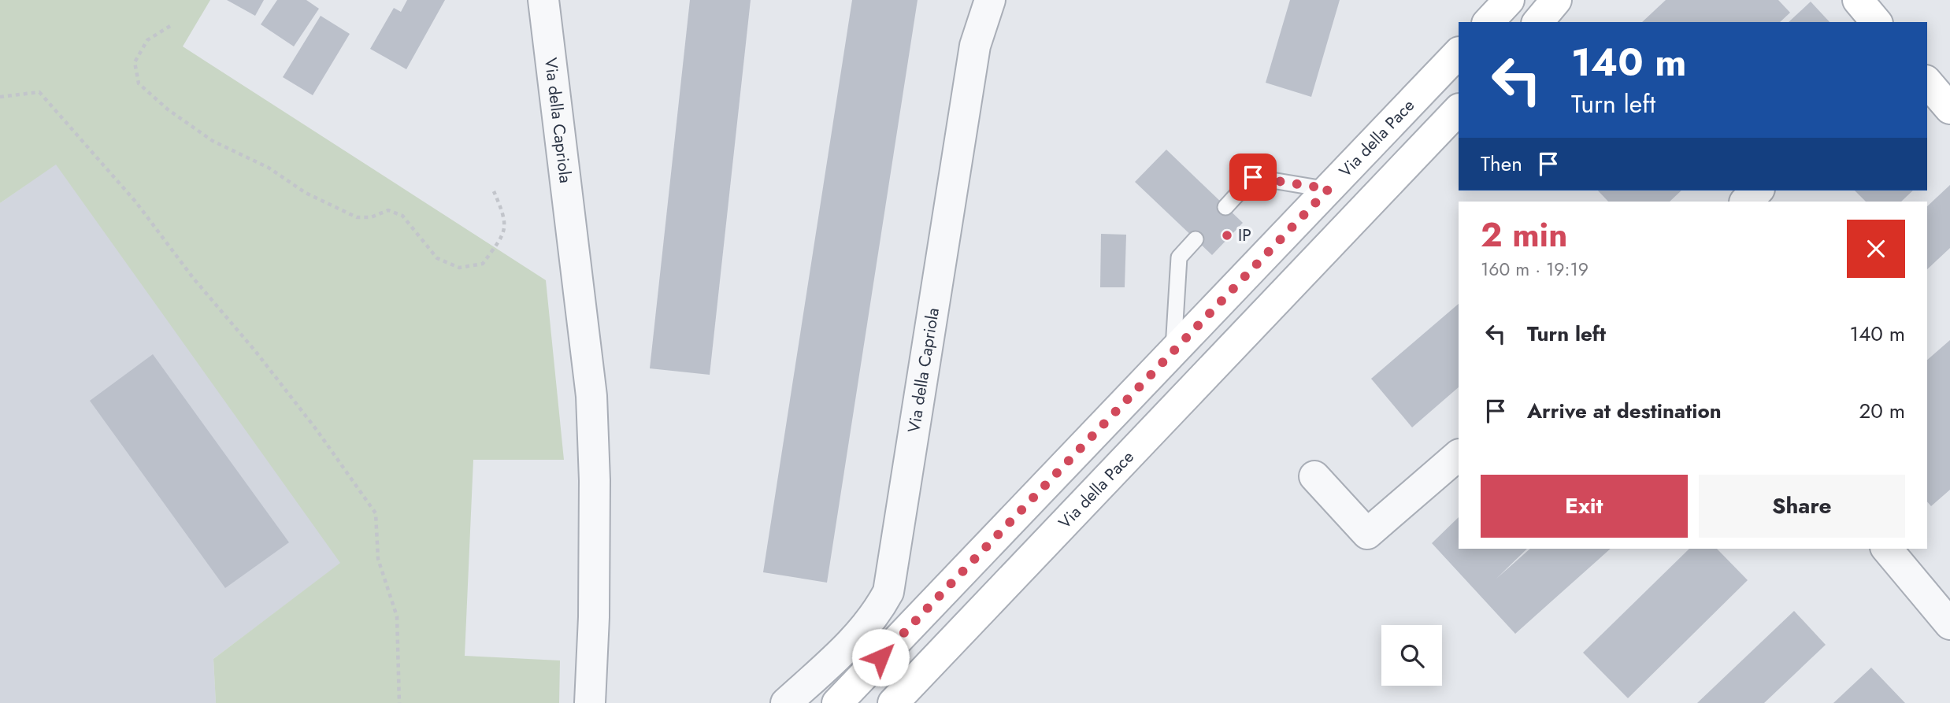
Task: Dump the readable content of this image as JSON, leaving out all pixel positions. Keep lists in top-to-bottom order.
{
  "streets": {
    "street": ["Via della Capriola", "Via della Pace"]
  },
  "places": ["IP"],
  "page": {
    "turn": ["140 m", "Turn left"],
    "then": "Then",
    "heading": ["2 min", "160 m · 19:19"],
    "list": [
      {
        "name": "Turn left",
        "value": "140 m"
      },
      {
        "name": "Arrive at destination",
        "value": "20 m"
      }
    ],
    "buttons": ["Exit", "Share"]
  }
}
